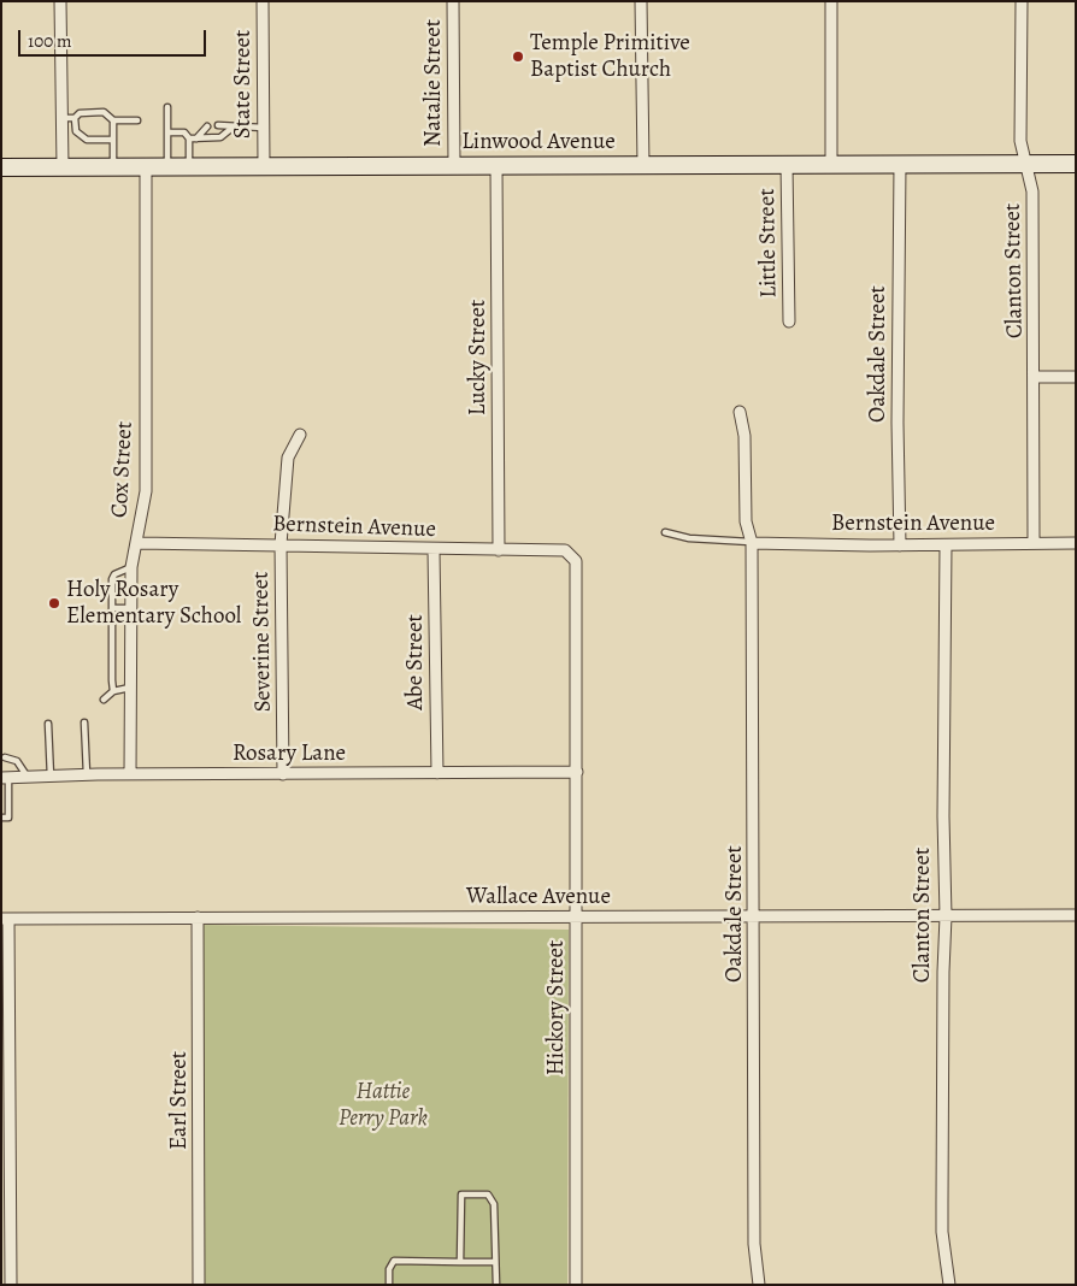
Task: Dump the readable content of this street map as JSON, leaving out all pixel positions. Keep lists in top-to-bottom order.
{
  "streets": {
    "main road": ["Linwood Avenue"],
    "street": [
      "Natalie Street",
      "State Street",
      "Little Street",
      "Clanton Street",
      "Oakdale Street",
      "Lucky Street",
      "Cox Street",
      "Bernstein Avenue",
      "Severine Street",
      "Abe Street",
      "Rosary Lane",
      "Wallace Avenue",
      "Hickory Street",
      "Earl Street"
    ]
  },
  "crossings": [
    ["Natalie Street", "Linwood Avenue"],
    ["State Street", "Linwood Avenue"],
    ["Linwood Avenue", "Little Street"],
    ["Linwood Avenue", "Clanton Street"],
    ["Linwood Avenue", "Oakdale Street"],
    ["Linwood Avenue", "Lucky Street"],
    ["Linwood Avenue", "Cox Street"],
    ["Clanton Street", "Bernstein Avenue"],
    ["Clanton Street", "Wallace Avenue"],
    ["Oakdale Street", "Bernstein Avenue"],
    ["Oakdale Street", "Wallace Avenue"],
    ["Lucky Street", "Bernstein Avenue"],
    ["Cox Street", "Bernstein Avenue"],
    ["Cox Street", "Rosary Lane"],
    ["Bernstein Avenue", "Severine Street"],
    ["Bernstein Avenue", "Abe Street"],
    ["Bernstein Avenue", "Hickory Street"],
    ["Severine Street", "Rosary Lane"],
    ["Abe Street", "Rosary Lane"],
    ["Rosary Lane", "Hickory Street"],
    ["Wallace Avenue", "Hickory Street"],
    ["Wallace Avenue", "Earl Street"]
  ],
  "parks": ["Hattie Perry Park"],
  "places": ["Temple Primitive Baptist Church", "Holy Rosary Elementary School"],
  "scale_bar": "100 m"
}
